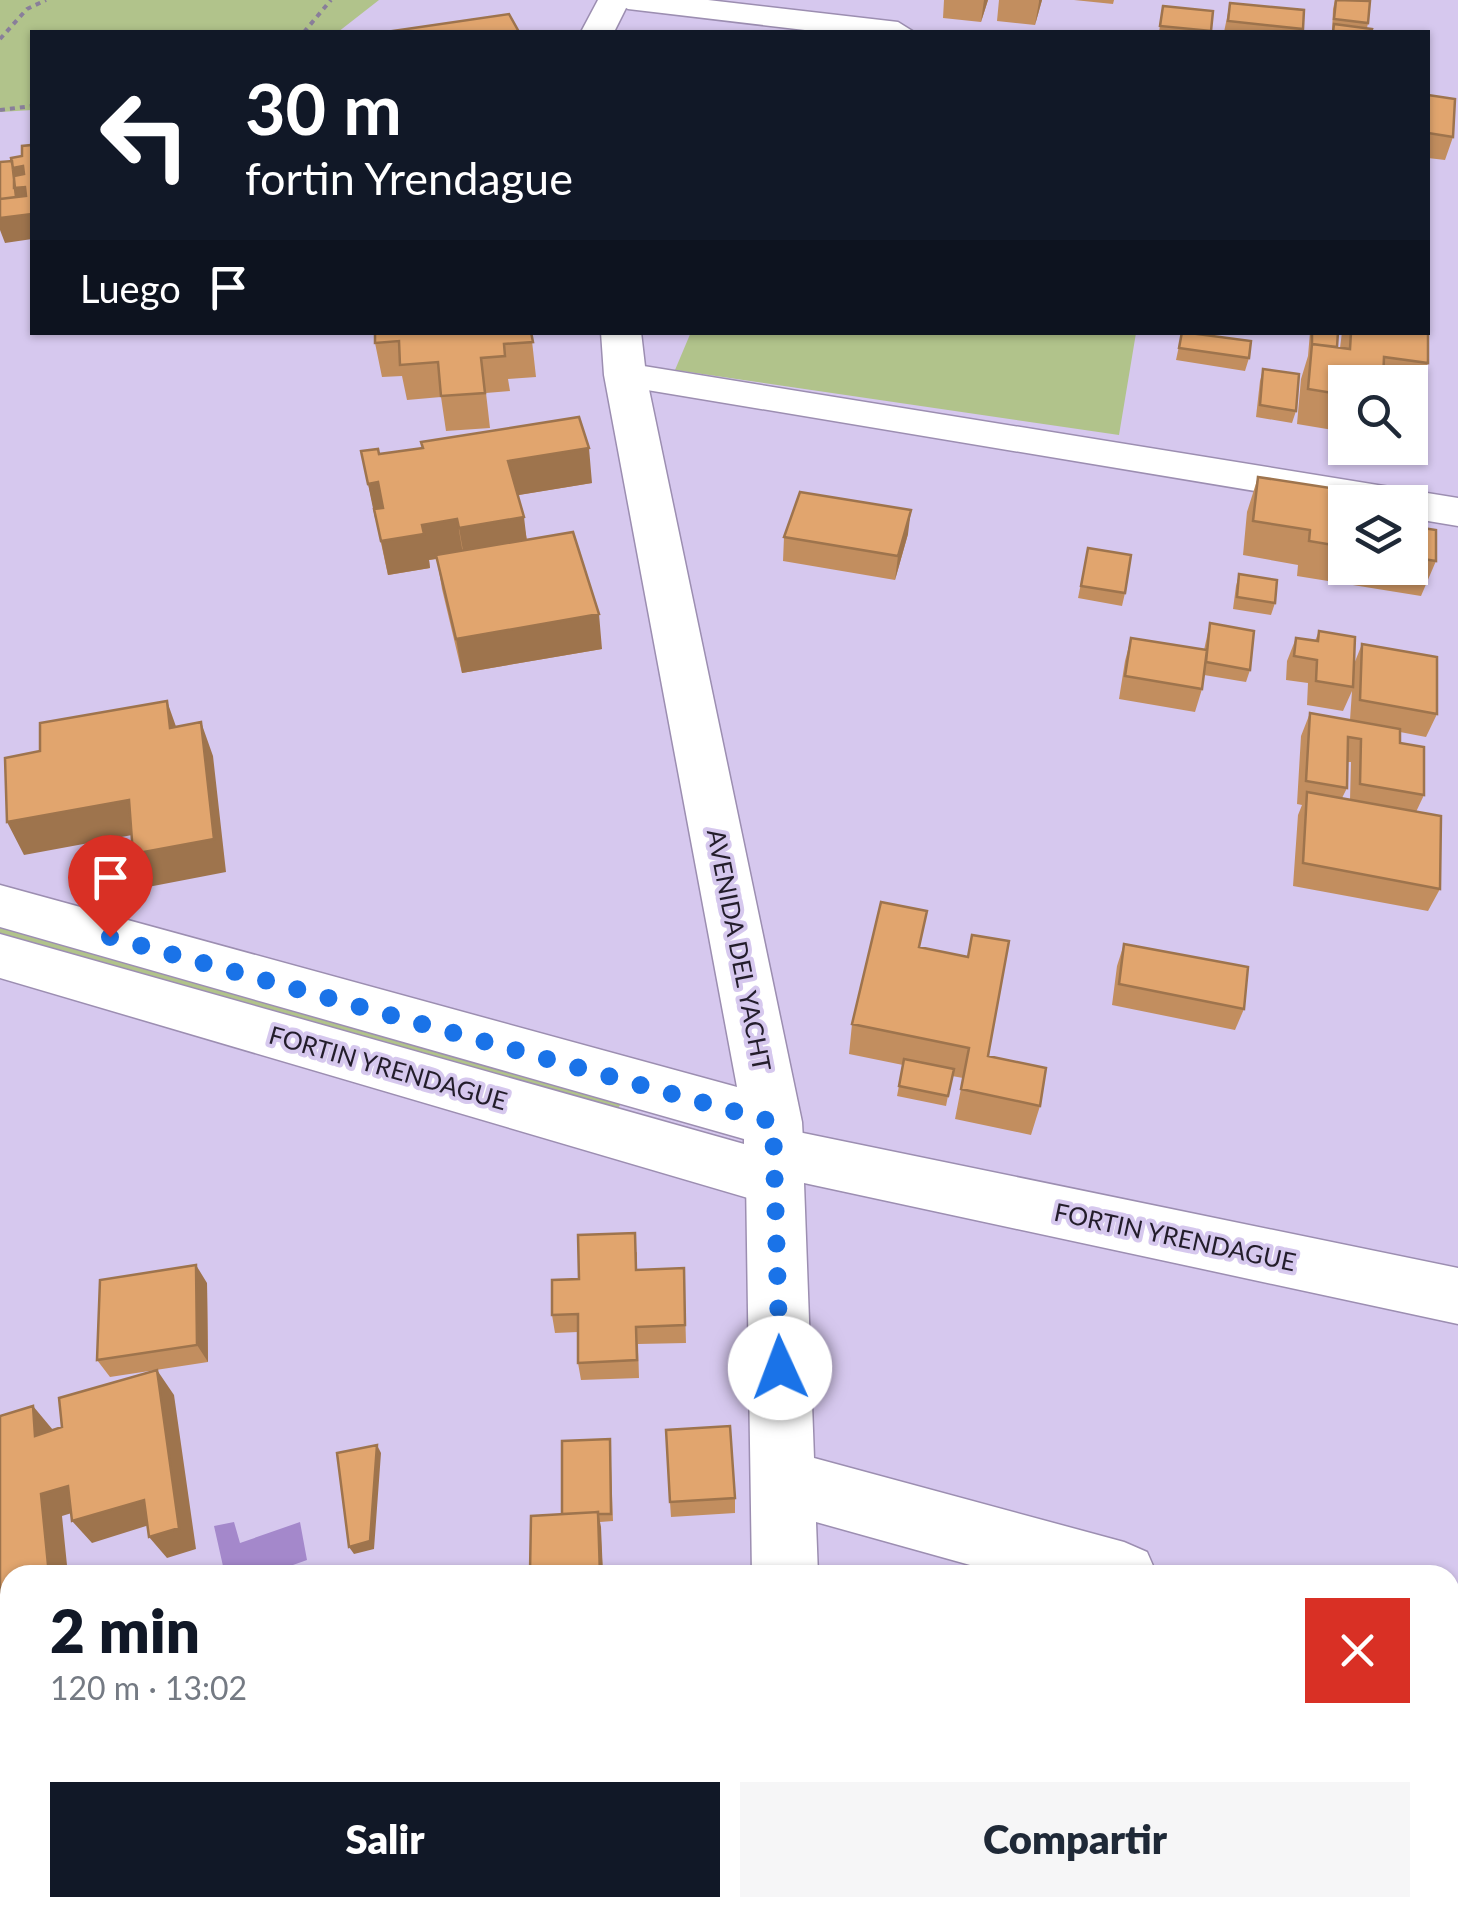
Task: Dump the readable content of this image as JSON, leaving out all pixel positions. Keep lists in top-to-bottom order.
{
  "streets": {
    "street": ["AVENIDA DEL YACHT", "FORTIN YRENDAGUE"]
  },
  "crossings": [
    ["AVENIDA DEL YACHT", "FORTIN YRENDAGUE"]
  ],
  "page": {
    "turn": ["30 m", "fortin Yrendague"],
    "then": "Luego",
    "heading": ["2 min", "120 m · 13:02"],
    "buttons": ["Salir", "Compartir"]
  }
}
